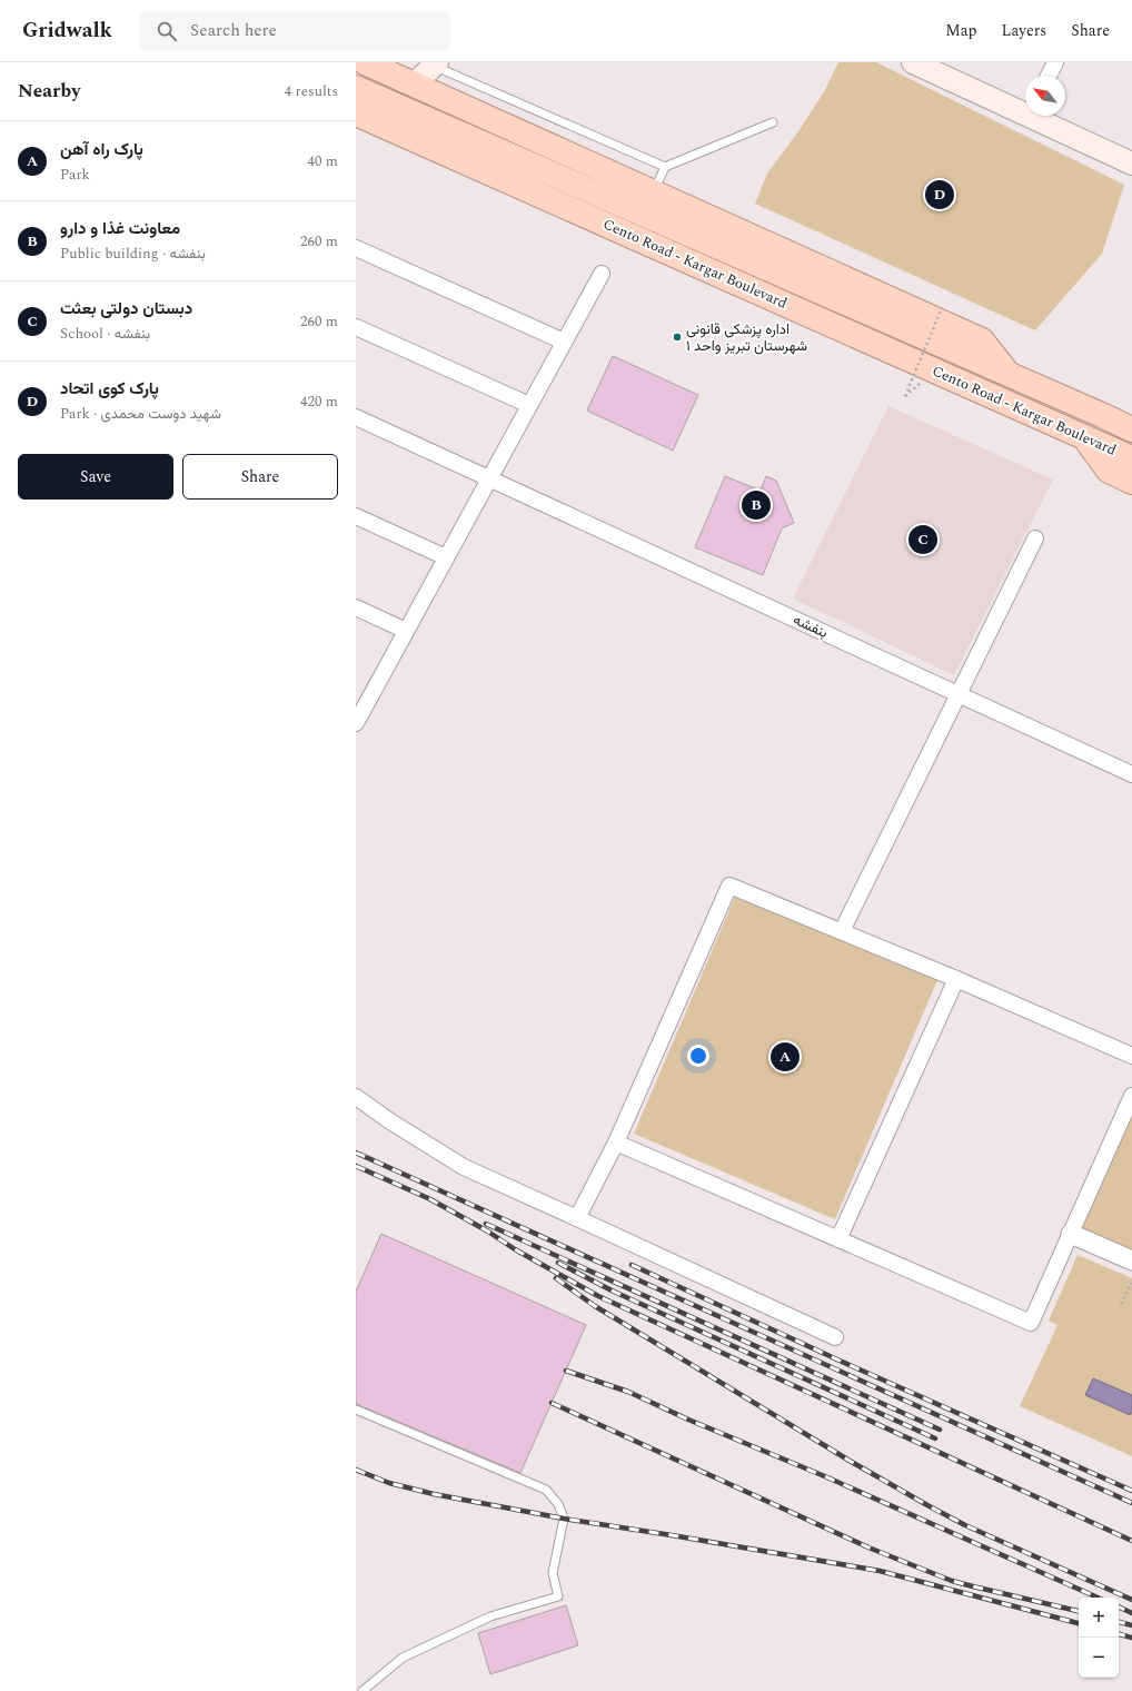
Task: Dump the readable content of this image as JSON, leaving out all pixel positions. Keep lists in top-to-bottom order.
{
  "streets": {
    "highway": ["Cento Road - Kargar Boulevard"],
    "street": ["بنفشه"]
  },
  "places": ["اداره پزشکی قانونی شهرستان تبریز واحد ۱"],
  "north": "top left",
  "page": {
    "header": "Gridwalk",
    "search": "Search here",
    "nav": ["Map", "Layers", "Share"],
    "heading": ["Nearby", "4 results"],
    "list": [
      {
        "mark": "A",
        "name": "پارک راه آهن",
        "note": "Park",
        "value": "40 m"
      },
      {
        "mark": "B",
        "name": "معاونت غذا و دارو",
        "note": "Public building · بنفشه",
        "value": "260 m"
      },
      {
        "mark": "C",
        "name": "دبستان دولتی بعثت",
        "note": "School · بنفشه",
        "value": "260 m"
      },
      {
        "mark": "D",
        "name": "پارک کوی اتحاد",
        "note": "Park · شهید دوست محمدی",
        "value": "420 m"
      }
    ],
    "pins": [
      "D",
      "B",
      "C",
      "A"
    ],
    "buttons": ["Save", "Share"],
    "map_buttons": ["+", "−"]
  }
}
